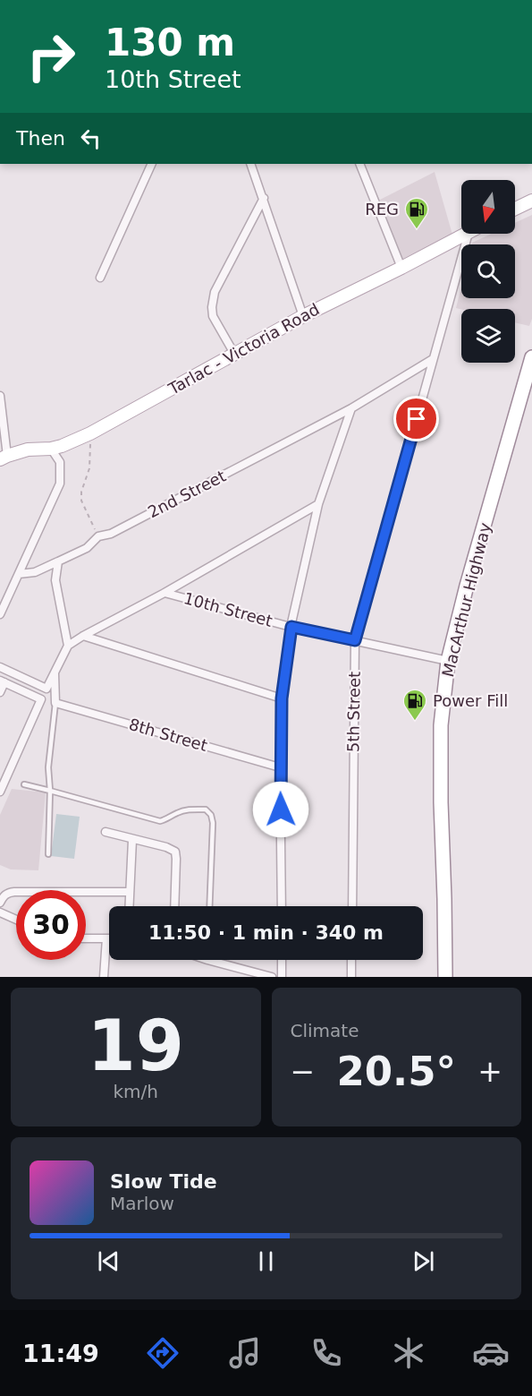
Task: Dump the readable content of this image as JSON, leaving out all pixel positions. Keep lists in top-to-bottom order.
{
  "streets": {
    "highway": ["MacArthur Highway"],
    "main road": ["Tarlac - Victoria Road"],
    "street": [
      "2nd Street",
      "10th Street",
      "5th Street",
      "8th Street"
    ]
  },
  "crossings": [
    ["2nd Street", "5th Street"],
    ["MacArthur Highway", "10th Street"],
    ["10th Street", "5th Street"]
  ],
  "places": {
    "fuel station": ["REG", "Power Fill"]
  },
  "north": "bottom",
  "page": {
    "turn": ["130 m", "10th Street"],
    "then": "Then",
    "limit": "30",
    "trip": "11:50 · 1 min · 340 m",
    "tile": [
      ["19", "km/h"],
      "Climate"
    ],
    "heat": ["−", "20.5°", "+"],
    "song": ["Slow Tide", "Marlow"],
    "tabs": "11:49"
  }
}
